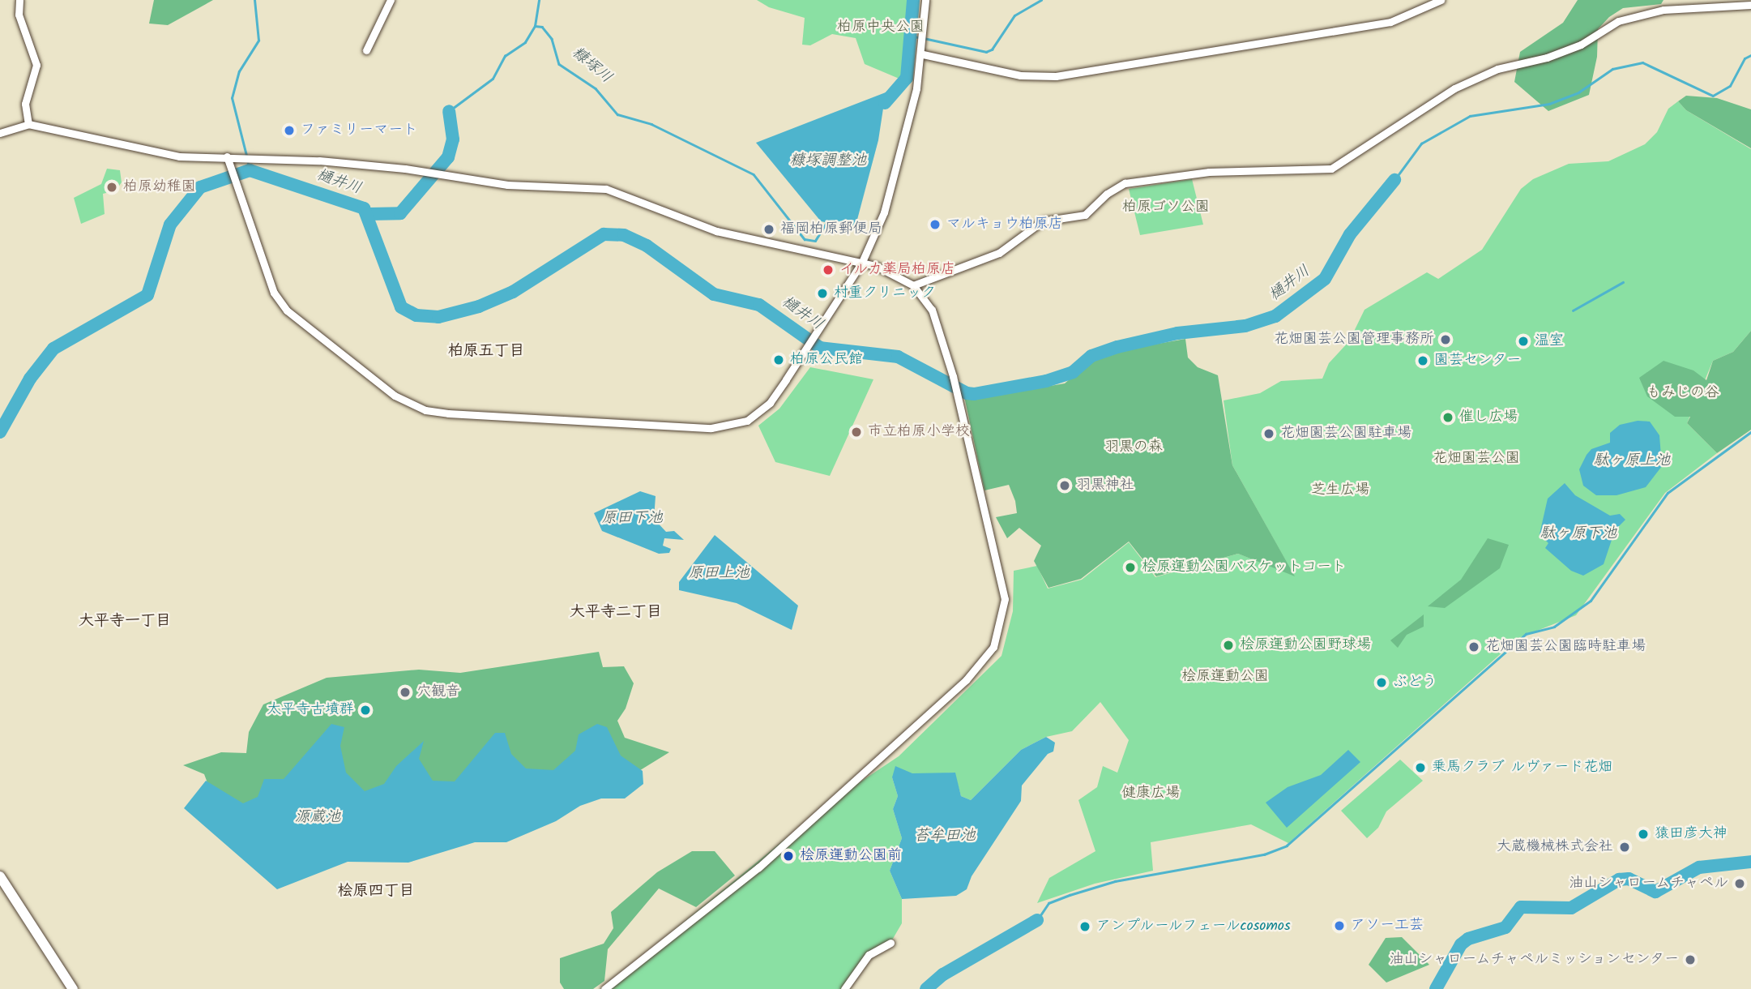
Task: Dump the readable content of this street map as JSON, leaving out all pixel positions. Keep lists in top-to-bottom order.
{
  "districts": [
    "柏原五丁目",
    "大平寺二丁目",
    "大平寺一丁目",
    "桧原四丁目"
  ],
  "water": [
    "糠塚川",
    "糠塚調整池",
    "樋井川",
    "駄ヶ原上池",
    "原田下池",
    "駄ヶ原下池",
    "原田上池",
    "源蔵池",
    "苔牟田池"
  ],
  "parks": [
    "柏原中央公園",
    "柏原ゴソ公園",
    "もみじの谷",
    "羽黒の森",
    "花畑園芸公園",
    "芝生広場",
    "桧原運動公園",
    "健康広場"
  ],
  "places": [
    "ファミリーマート",
    "柏原幼稚園",
    "マルキョウ柏原店",
    "福岡柏原郵便局",
    "イルカ薬局柏原店",
    "村重クリニック",
    "花畑園芸公園管理事務所",
    "温室",
    "柏原公民館",
    "園芸センター",
    "催し広場",
    "市立柏原小学校",
    "花畑園芸公園駐車場",
    "羽黒神社",
    "桧原運動公園バスケットコート",
    "桧原運動公園野球場",
    "花畑園芸公園臨時駐車場",
    "ぶどう",
    "穴観音",
    "太平寺古墳群",
    "乗馬クラブ ルヴァード花畑",
    "猿田彦大神",
    "大蔵機械株式会社",
    "桧原運動公園前",
    "油山シャロームチャペル",
    "アソー工芸",
    "アンプルールフェールcosomos",
    "油山シャロームチャペルミッションセンター"
  ]
}
